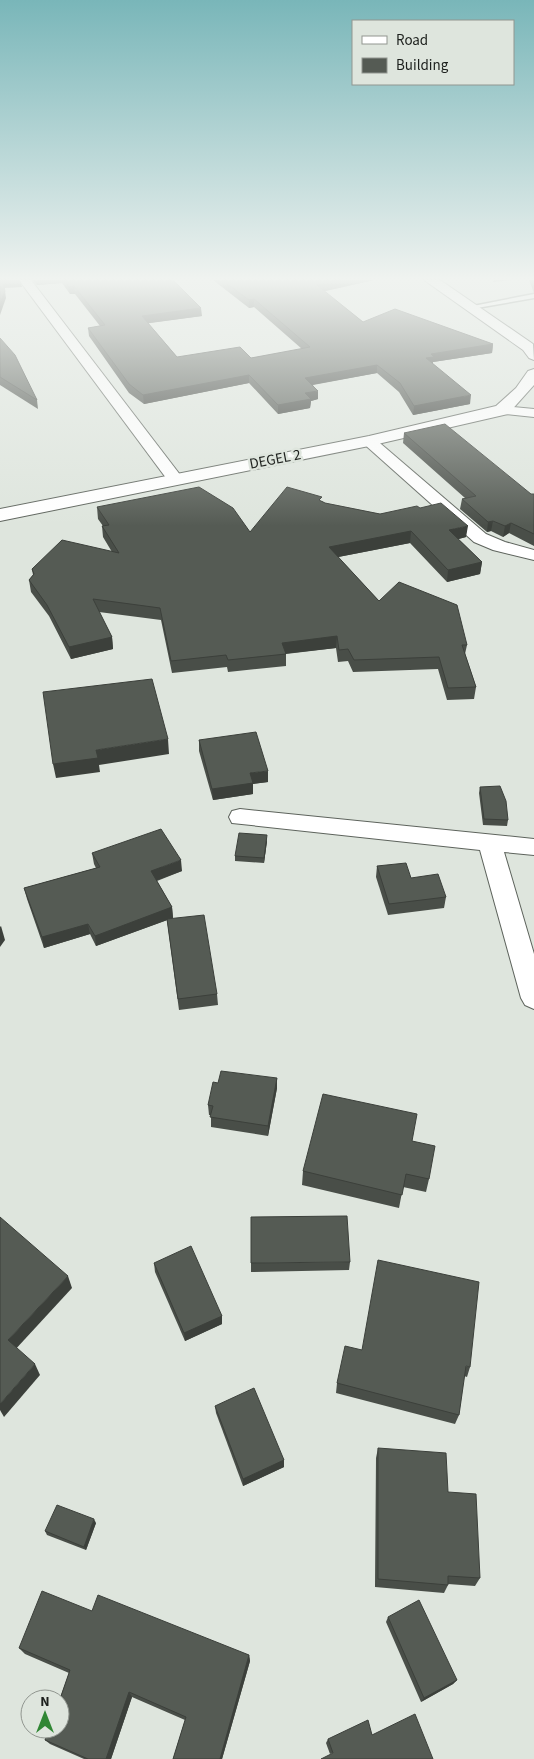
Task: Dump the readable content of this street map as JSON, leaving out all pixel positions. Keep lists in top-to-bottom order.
{
  "streets": {
    "street": ["DEGEL 2"]
  },
  "legend": ["Road", "Building"],
  "north": "top"
}
